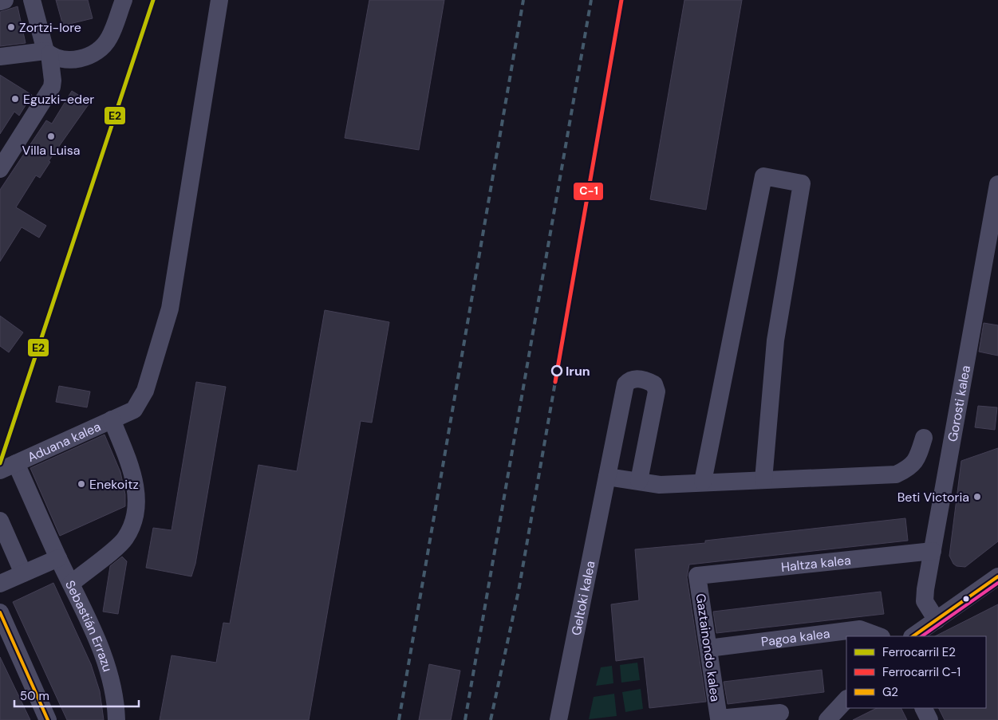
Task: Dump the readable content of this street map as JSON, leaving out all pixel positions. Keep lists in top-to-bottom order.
{
  "streets": {
    "street": [
      "Gorosti kalea",
      "Aduana kalea",
      "Haltza kalea",
      "Geltoki kalea",
      "Sebastián Errazu",
      "Pagoa kalea",
      "Gaztainondo kalea"
    ]
  },
  "crossings": [
    ["Gorosti kalea", "Haltza kalea"],
    ["Aduana kalea", "Sebastián Errazu"],
    ["Haltza kalea", "Gaztainondo kalea"],
    ["Pagoa kalea", "Gaztainondo kalea"]
  ],
  "places": [
    "Zortzi-lore",
    "Eguzki-eder",
    "Villa Luisa",
    "Irun",
    "Enekoitz",
    "Beti Victoria"
  ],
  "lines": ["rail line E2", "rail line C-1", "transit line G2"],
  "legend": ["Ferrocarril E2", "Ferrocarril C-1", "G2"],
  "scale_bar": "50 m"
}
